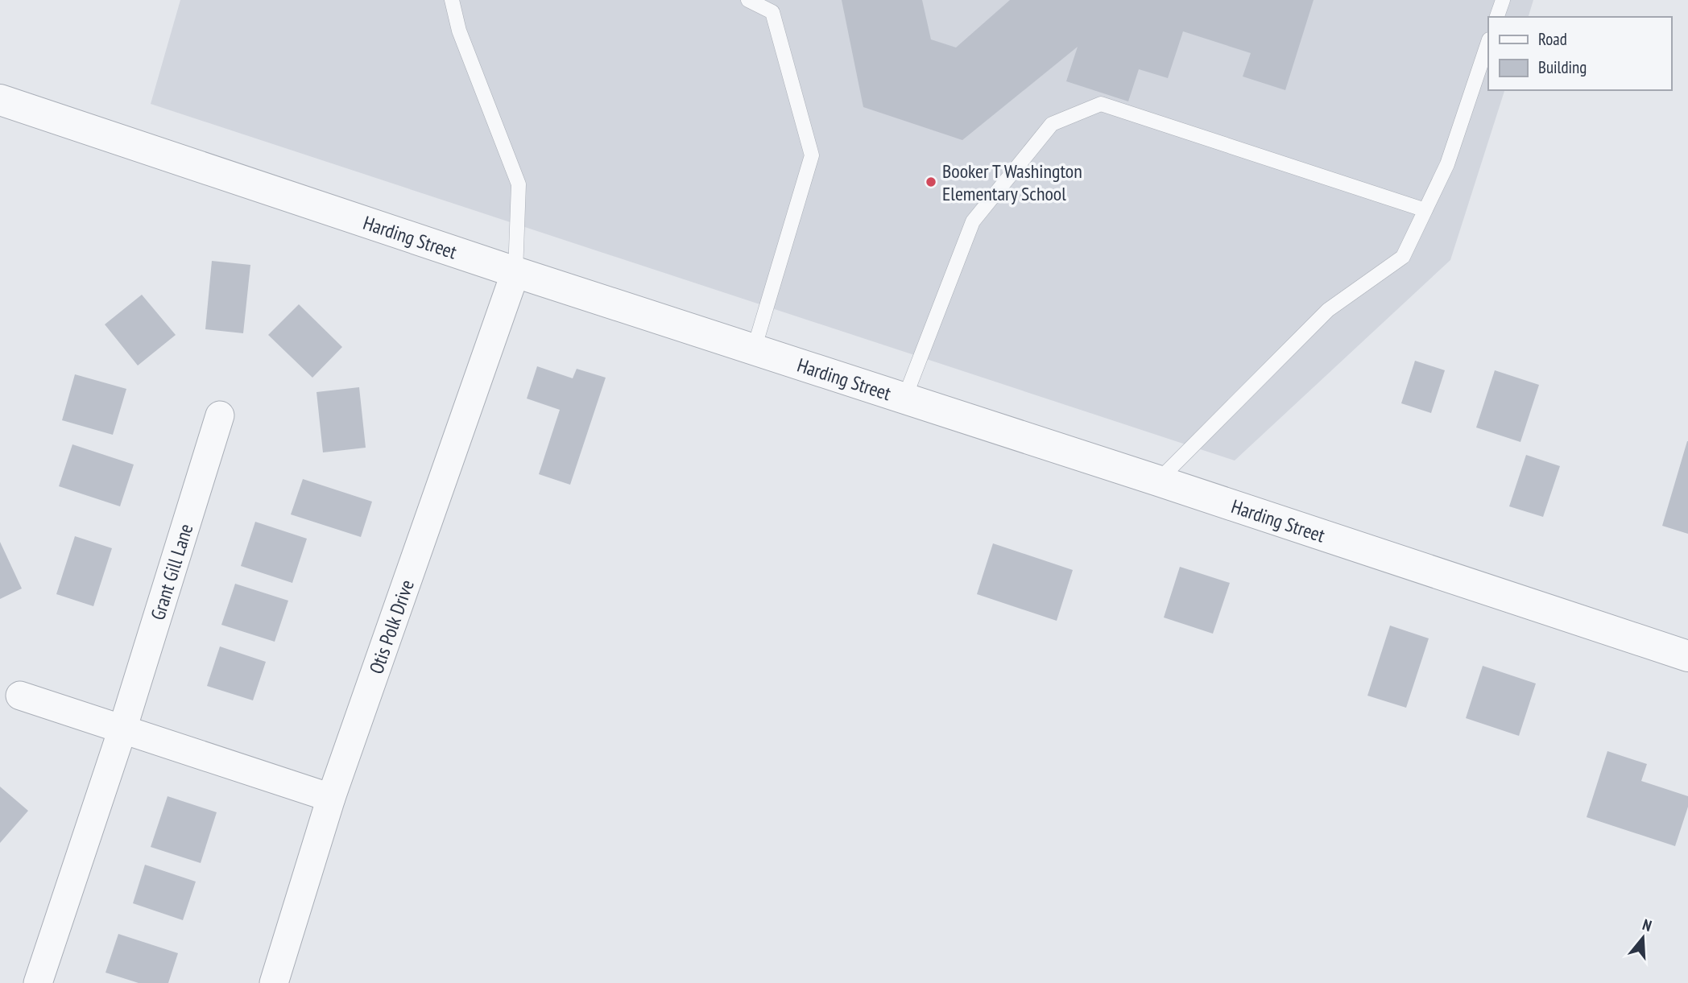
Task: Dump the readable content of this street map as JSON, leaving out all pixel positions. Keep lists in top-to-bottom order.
{
  "streets": {
    "street": ["Harding Street", "Grant Gill Lane", "Otis Polk Drive"]
  },
  "crossings": [
    ["Harding Street", "Otis Polk Drive"]
  ],
  "places": ["Booker T Washington Elementary School"],
  "legend": ["Road", "Building"],
  "north": "top"
}
